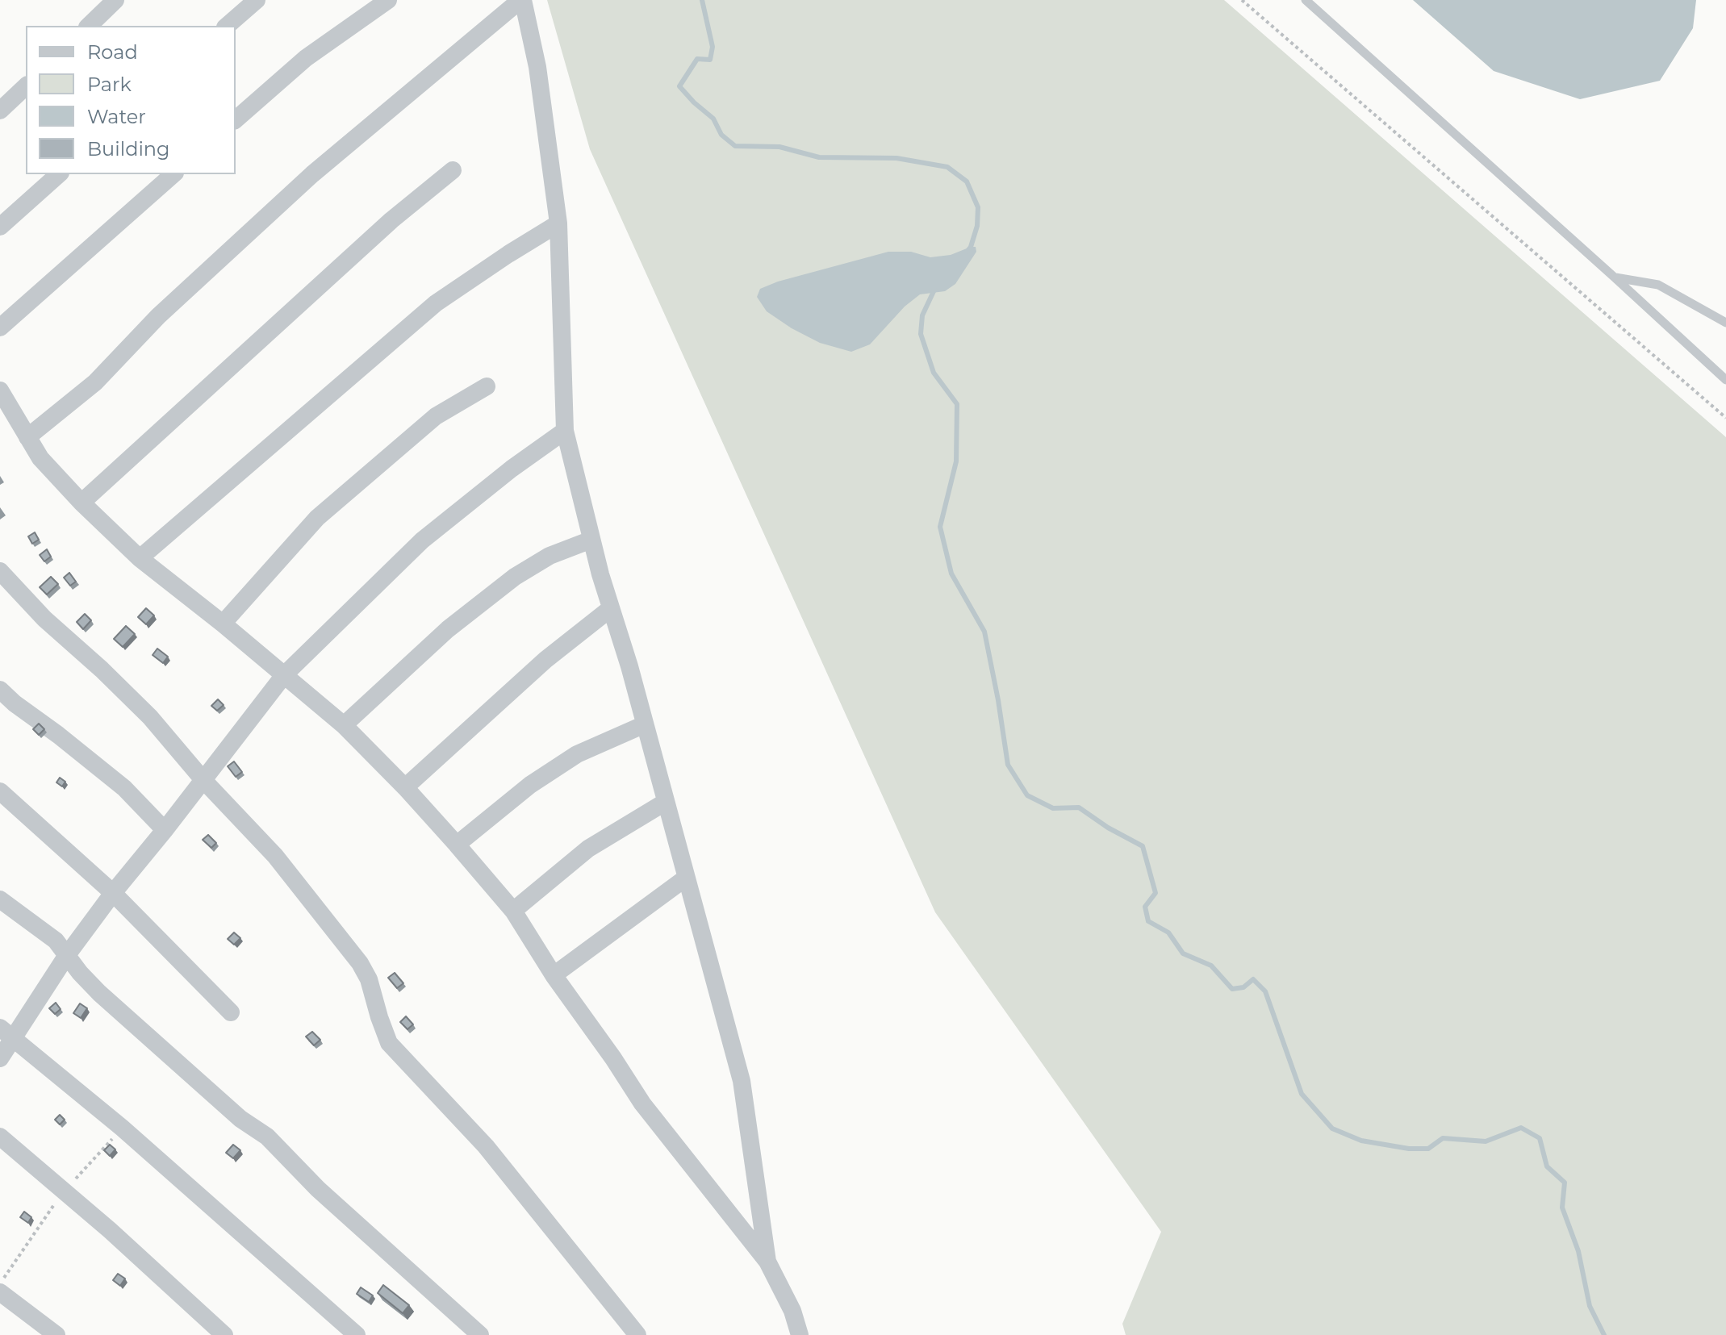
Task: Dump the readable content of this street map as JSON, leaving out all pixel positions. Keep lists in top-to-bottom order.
{
  "legend": [
    "Road",
    "Park",
    "Water",
    "Building"
  ]
}
